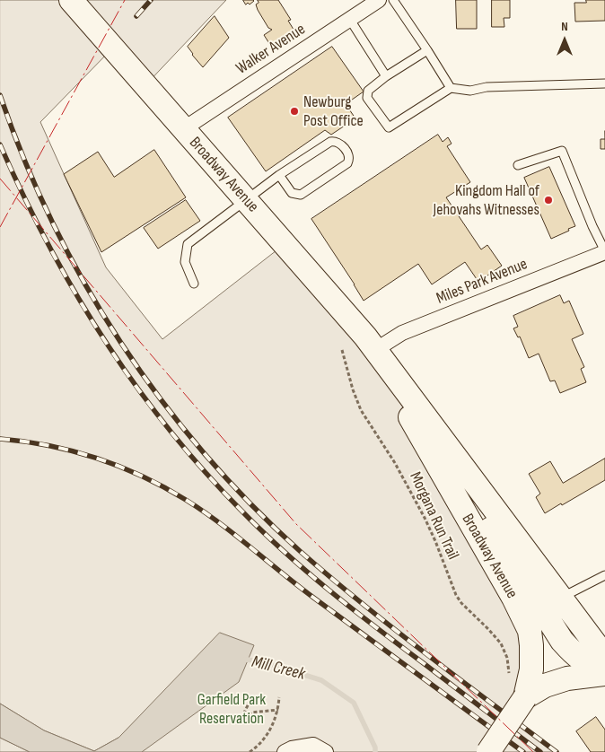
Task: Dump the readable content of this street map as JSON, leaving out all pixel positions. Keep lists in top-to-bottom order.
{
  "streets": {
    "main road": ["Broadway Avenue"],
    "street": ["Walker Avenue", "Miles Park Avenue"],
    "path": ["Morgana Run Trail"]
  },
  "crossings": [
    ["Walker Avenue", "Broadway Avenue"],
    ["Broadway Avenue", "Miles Park Avenue"]
  ],
  "water": ["Mill Creek"],
  "parks": ["Garfield Park Reservation"],
  "places": ["Newburg Post Office", "Kingdom Hall of Jehovahs Witnesses"],
  "north": "top"
}
